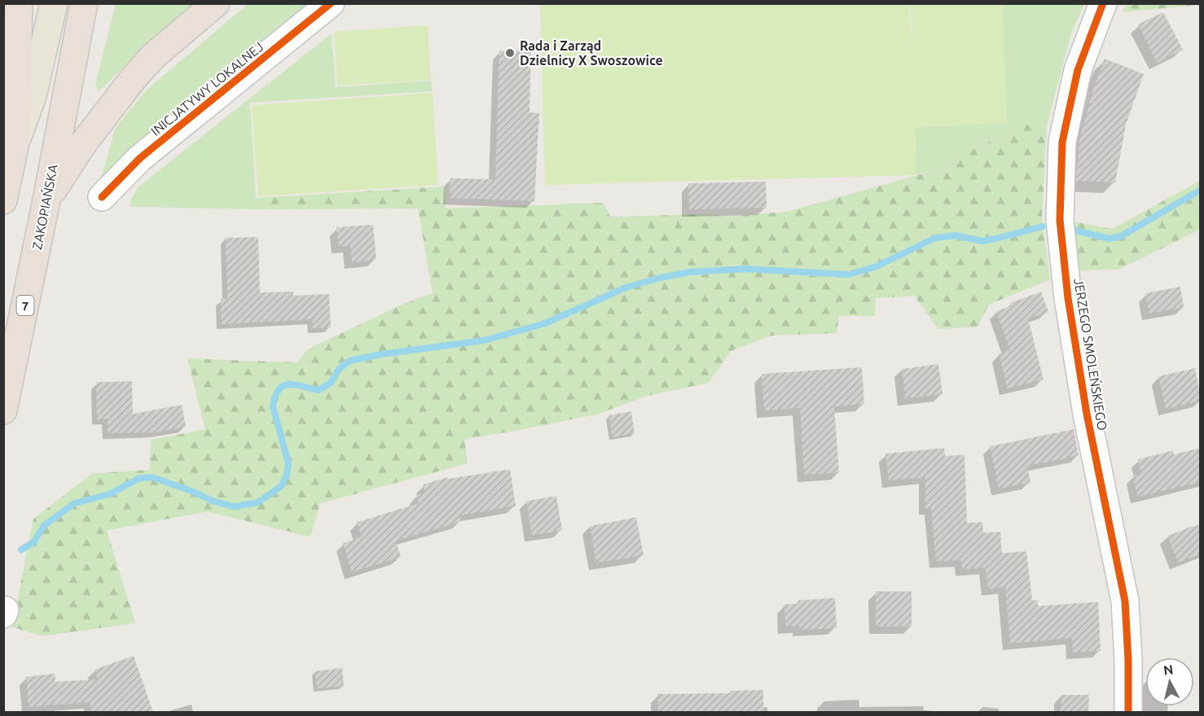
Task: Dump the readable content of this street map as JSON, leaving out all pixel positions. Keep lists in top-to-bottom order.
{
  "streets": {
    "highway": ["ZAKOPIAŃSKA", "7"],
    "street": ["INICJATYWY LOKALNEJ", "JERZEGO SMOLEŃSKIEGO"]
  },
  "places": ["Rada i Zarząd Dzielnicy X Swoszowice"],
  "north": "top"
}
